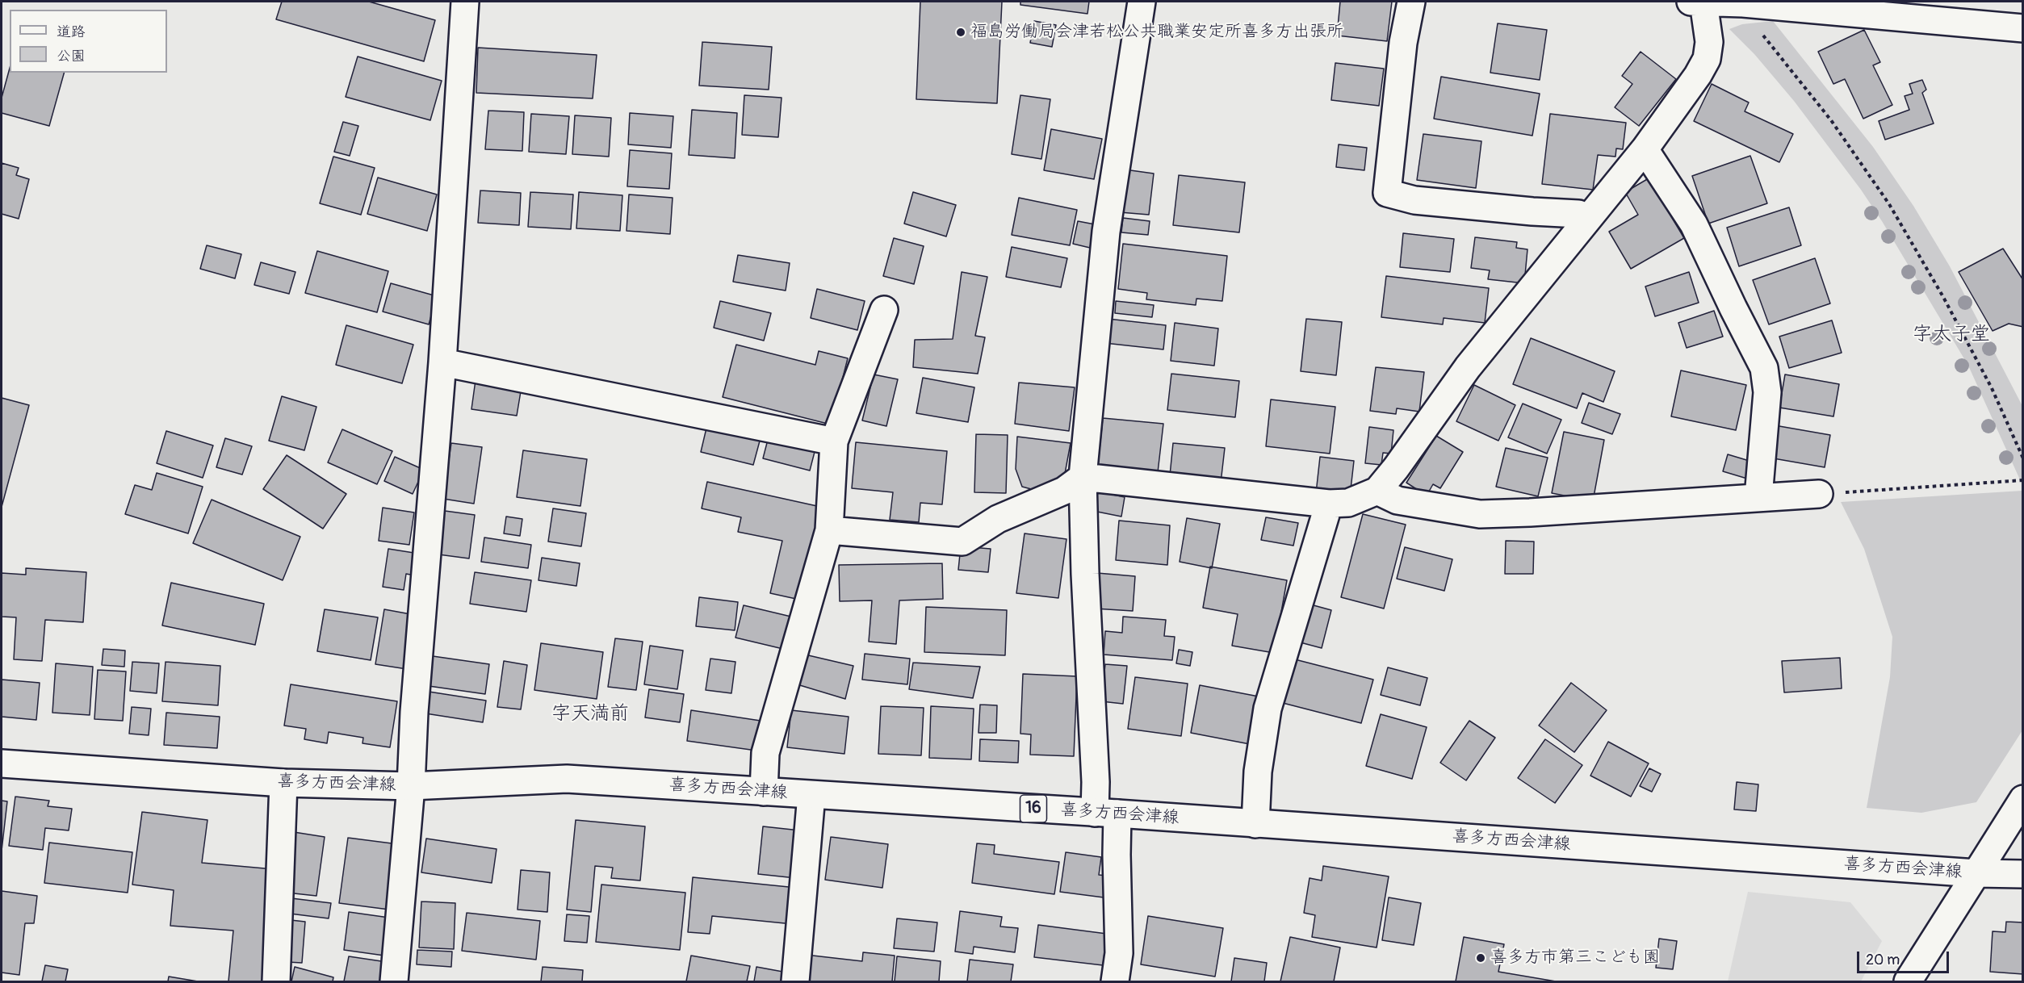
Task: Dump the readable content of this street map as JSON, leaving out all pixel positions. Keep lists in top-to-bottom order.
{
  "streets": {
    "street": ["喜多方西会津線", "16"]
  },
  "districts": ["字太子堂", "字天満前"],
  "places": ["福島労働局会津若松公共職業安定所喜多方出張所", "喜多方市第三こども園"],
  "legend": ["道路", "公園"],
  "scale_bar": "20 m"
}
